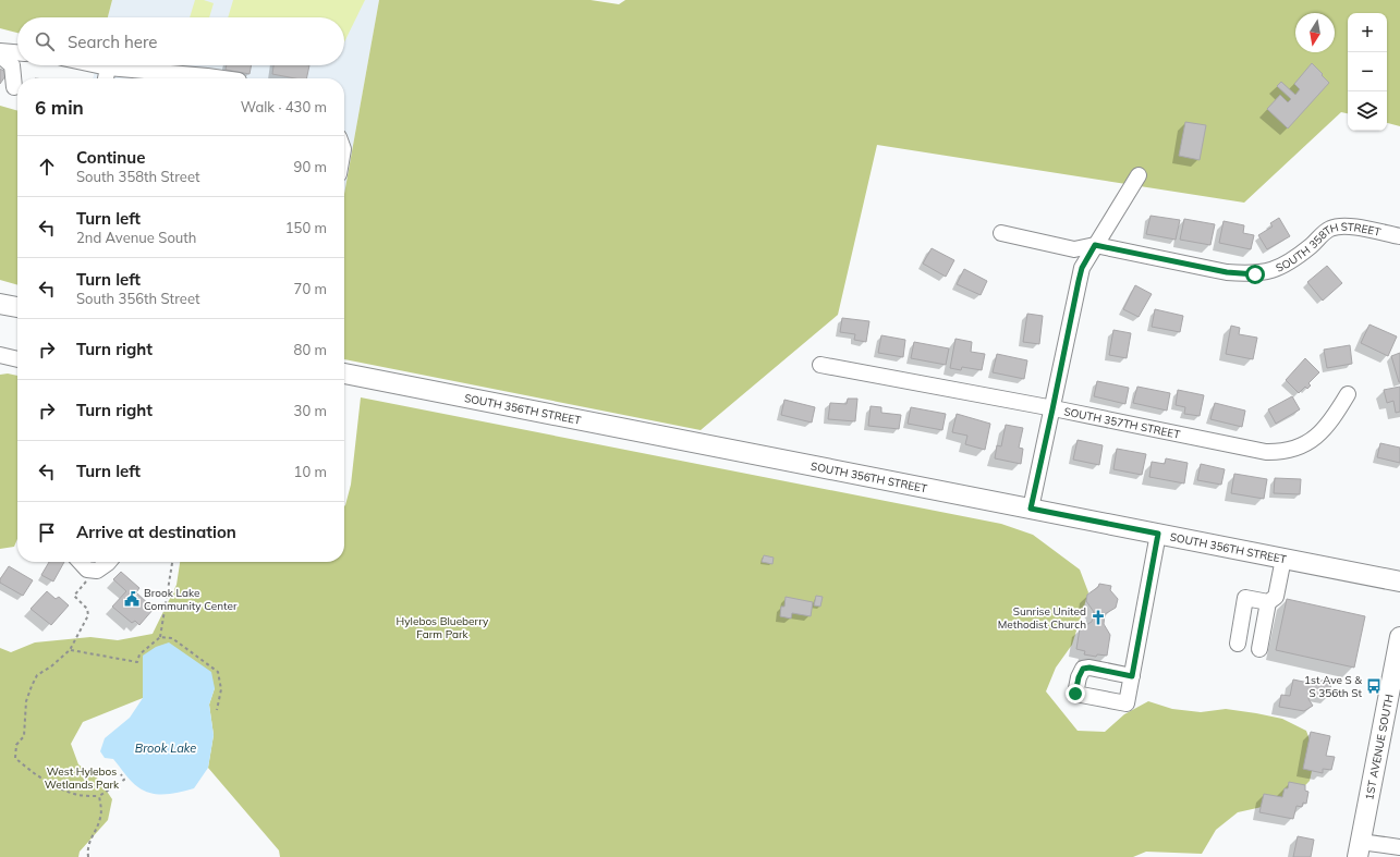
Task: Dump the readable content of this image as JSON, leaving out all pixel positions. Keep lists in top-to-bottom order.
{
  "streets": {
    "main road": ["SOUTH 356TH STREET", "1ST AVENUE SOUTH"],
    "street": ["SOUTH 358TH STREET", "SOUTH 357TH STREET"]
  },
  "water": ["Brook Lake"],
  "parks": ["Hylebos Blueberry Farm Park", "West Hylebos Wetlands Park"],
  "places": {
    "public building": ["Brook Lake Community Center"],
    "church": ["Sunrise United Methodist Church"],
    "bus stop": ["1st Ave S & S 356th St"]
  },
  "north": "bottom",
  "page": {
    "map_buttons": ["+", "−"],
    "search": "Search here",
    "heading": ["6 min", "Walk · 430 m"],
    "list": [
      ["Continue", "South 358th Street", "90 m"],
      ["Turn left", "2nd Avenue South", "150 m"],
      ["Turn left", "South 356th Street", "70 m"],
      ["Turn right", "80 m"],
      ["Turn right", "30 m"],
      ["Turn left", "10 m"],
      "Arrive at destination"
    ]
  }
}
